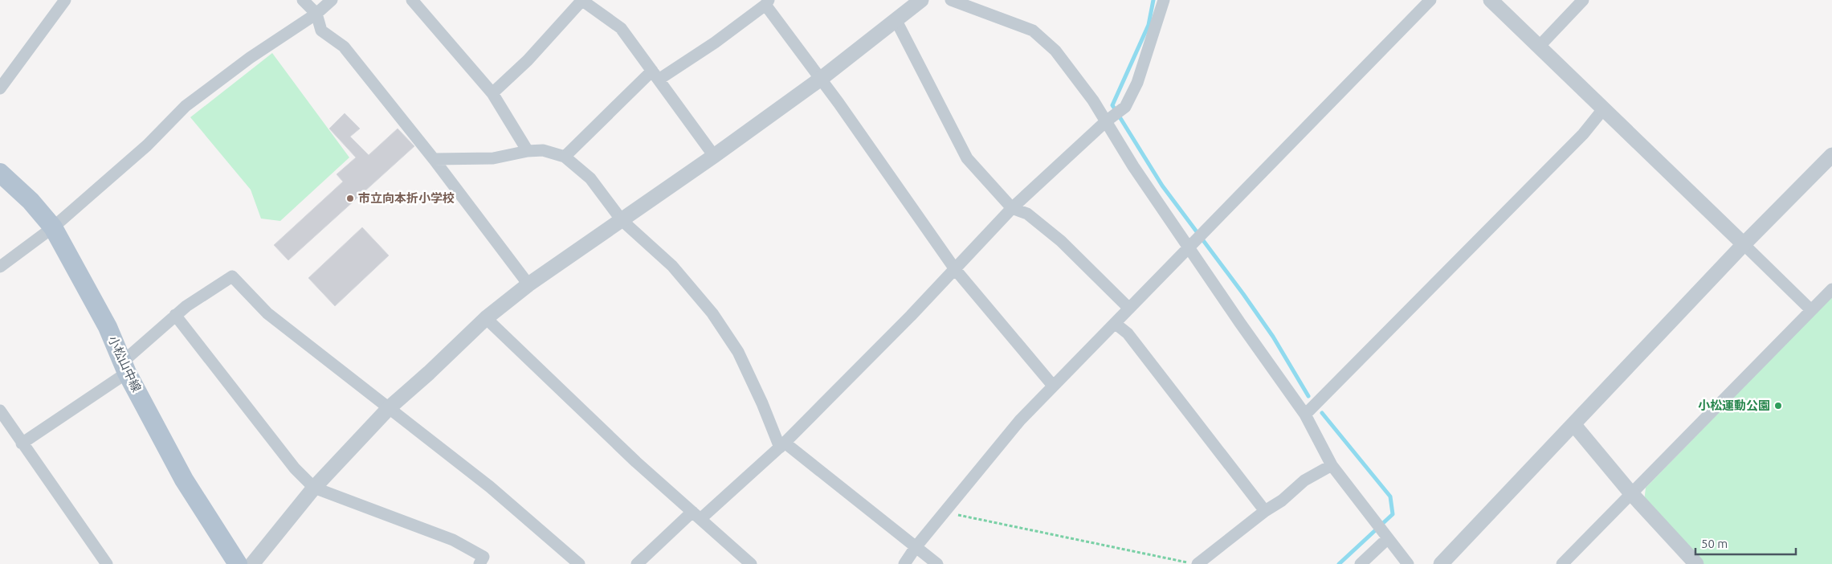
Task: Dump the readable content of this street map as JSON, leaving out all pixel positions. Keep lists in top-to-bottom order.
{
  "streets": {
    "main road": ["小松山中線"]
  },
  "places": ["市立向本折小学校", "小松運動公園"],
  "scale_bar": "50 m"
}
